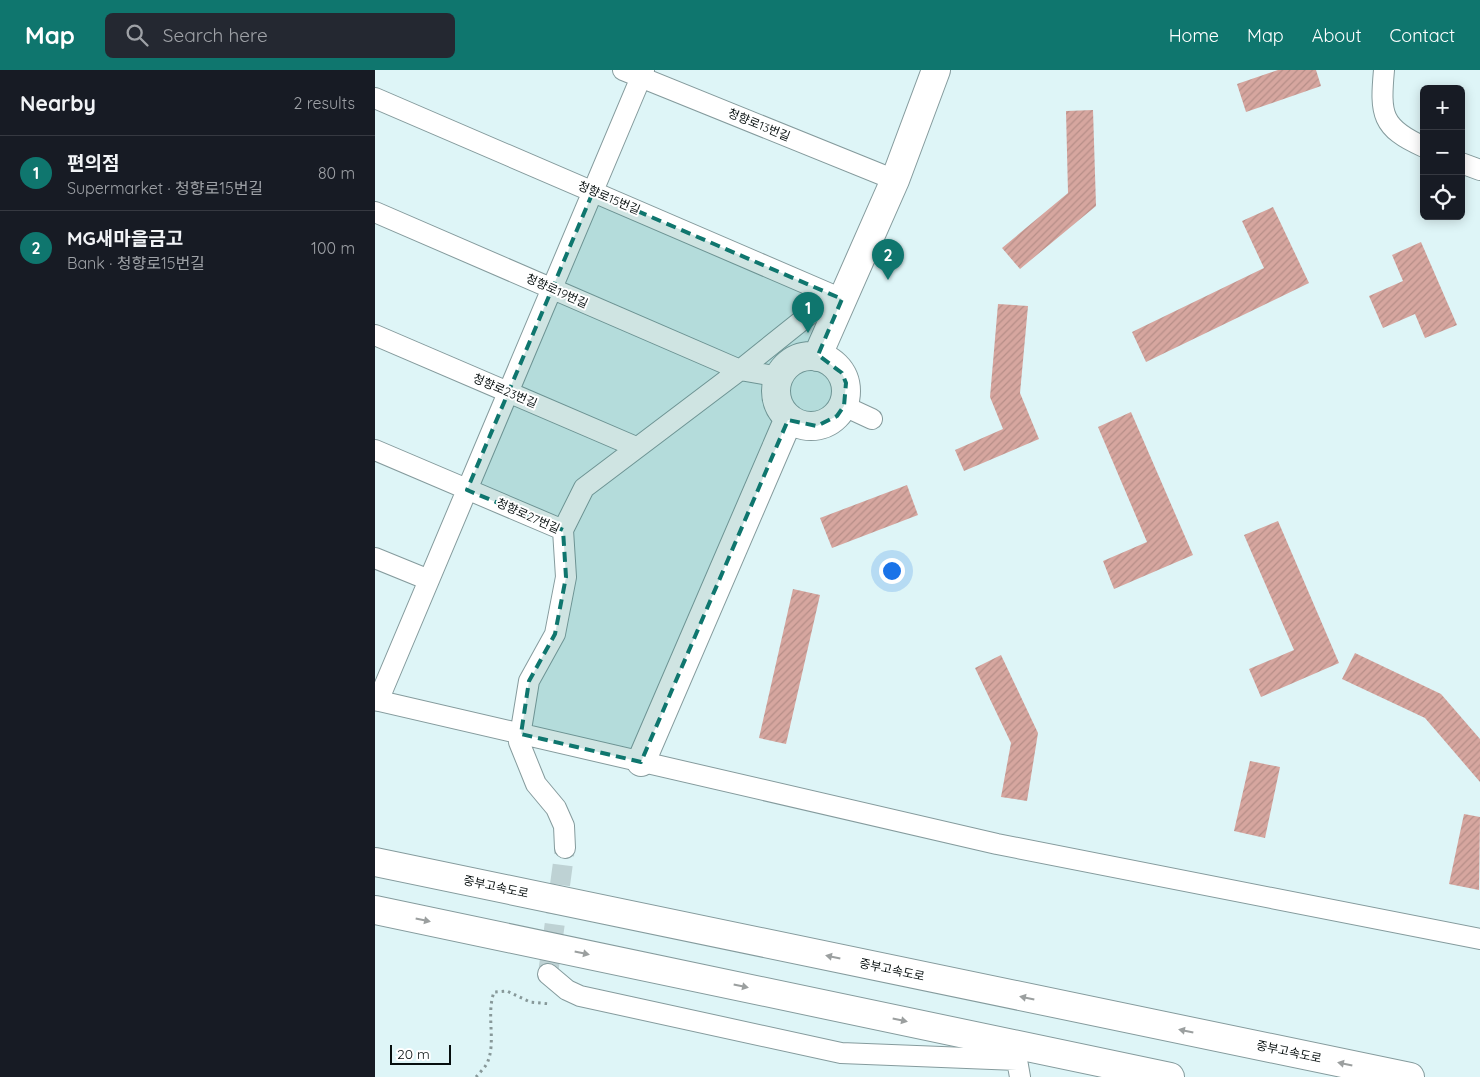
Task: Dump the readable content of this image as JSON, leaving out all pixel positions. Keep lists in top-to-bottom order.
{
  "streets": {
    "main road": ["중부고속도로"],
    "street": [
      "청향로13번길",
      "청향로15번길",
      "청향로19번길",
      "청향로23번길",
      "청향로27번길"
    ]
  },
  "scale_bar": "20 m",
  "page": {
    "header": "Map",
    "search": "Search here",
    "nav": [
      "Home",
      "Map",
      "About",
      "Contact"
    ],
    "heading": ["Nearby", "2 results"],
    "map_buttons": ["+", "−"],
    "list": [
      {
        "mark": "1",
        "name": "편의점",
        "note": "Supermarket · 청향로15번길",
        "value": "80 m"
      },
      {
        "mark": "2",
        "name": "MG새마을금고",
        "note": "Bank · 청향로15번길",
        "value": "100 m"
      }
    ],
    "pins": ["2", "1"],
    "scale": "20 m"
  }
}
